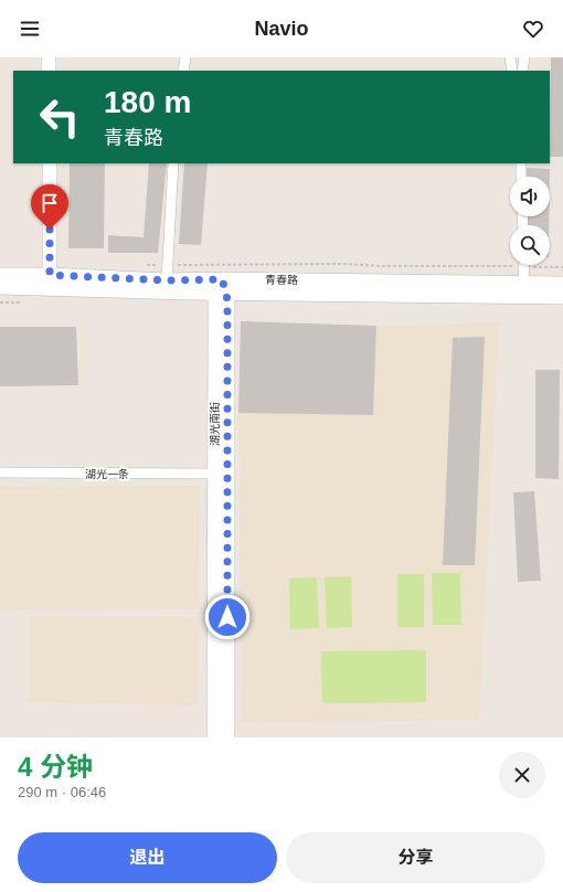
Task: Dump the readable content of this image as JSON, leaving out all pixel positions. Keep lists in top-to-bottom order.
{
  "streets": {
    "main road": ["青春路", "湖光南街"],
    "street": ["湖光一条"]
  },
  "crossings": [
    ["青春路", "湖光南街"],
    ["湖光南街", "湖光一条"]
  ],
  "page": {
    "header": "Navio",
    "turn": ["180 m", "青春路"],
    "heading": ["4 分钟", "290 m · 06:46"],
    "buttons": ["退出", "分享"]
  }
}
